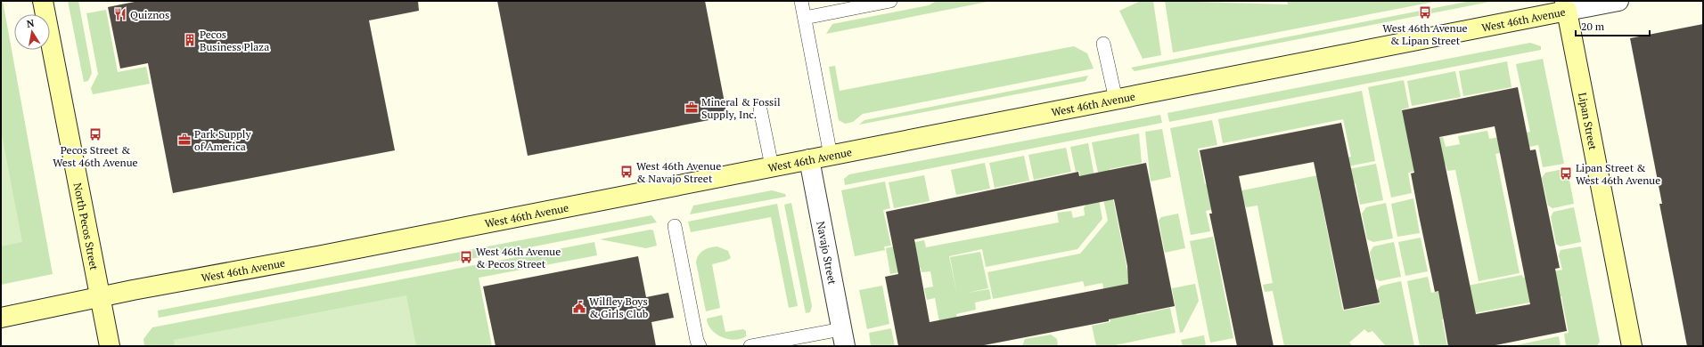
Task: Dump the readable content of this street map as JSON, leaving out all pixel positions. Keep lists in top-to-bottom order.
{
  "streets": {
    "street": [
      "West 46th Avenue",
      "Lipan Street",
      "North Pecos Street",
      "Navajo Street"
    ]
  },
  "crossings": [
    ["West 46th Avenue", "Lipan Street"],
    ["West 46th Avenue", "North Pecos Street"],
    ["West 46th Avenue", "Navajo Street"]
  ],
  "places": {
    "bus stop": [
      "West 46th Avenue & Lipan Street",
      "Pecos Street & West 46th Avenue",
      "West 46th Avenue & Navajo Street",
      "Lipan Street & West 46th Avenue",
      "West 46th Avenue & Pecos Street"
    ],
    "restaurant": ["Quiznos"],
    "building": ["Pecos Business Plaza"],
    "office": ["Mineral & Fossil Supply, Inc.", "Park Supply of America"],
    "public building": ["Wilfley Boys & Girls Club"]
  },
  "scale_bar": "20 m",
  "north": "top"
}
